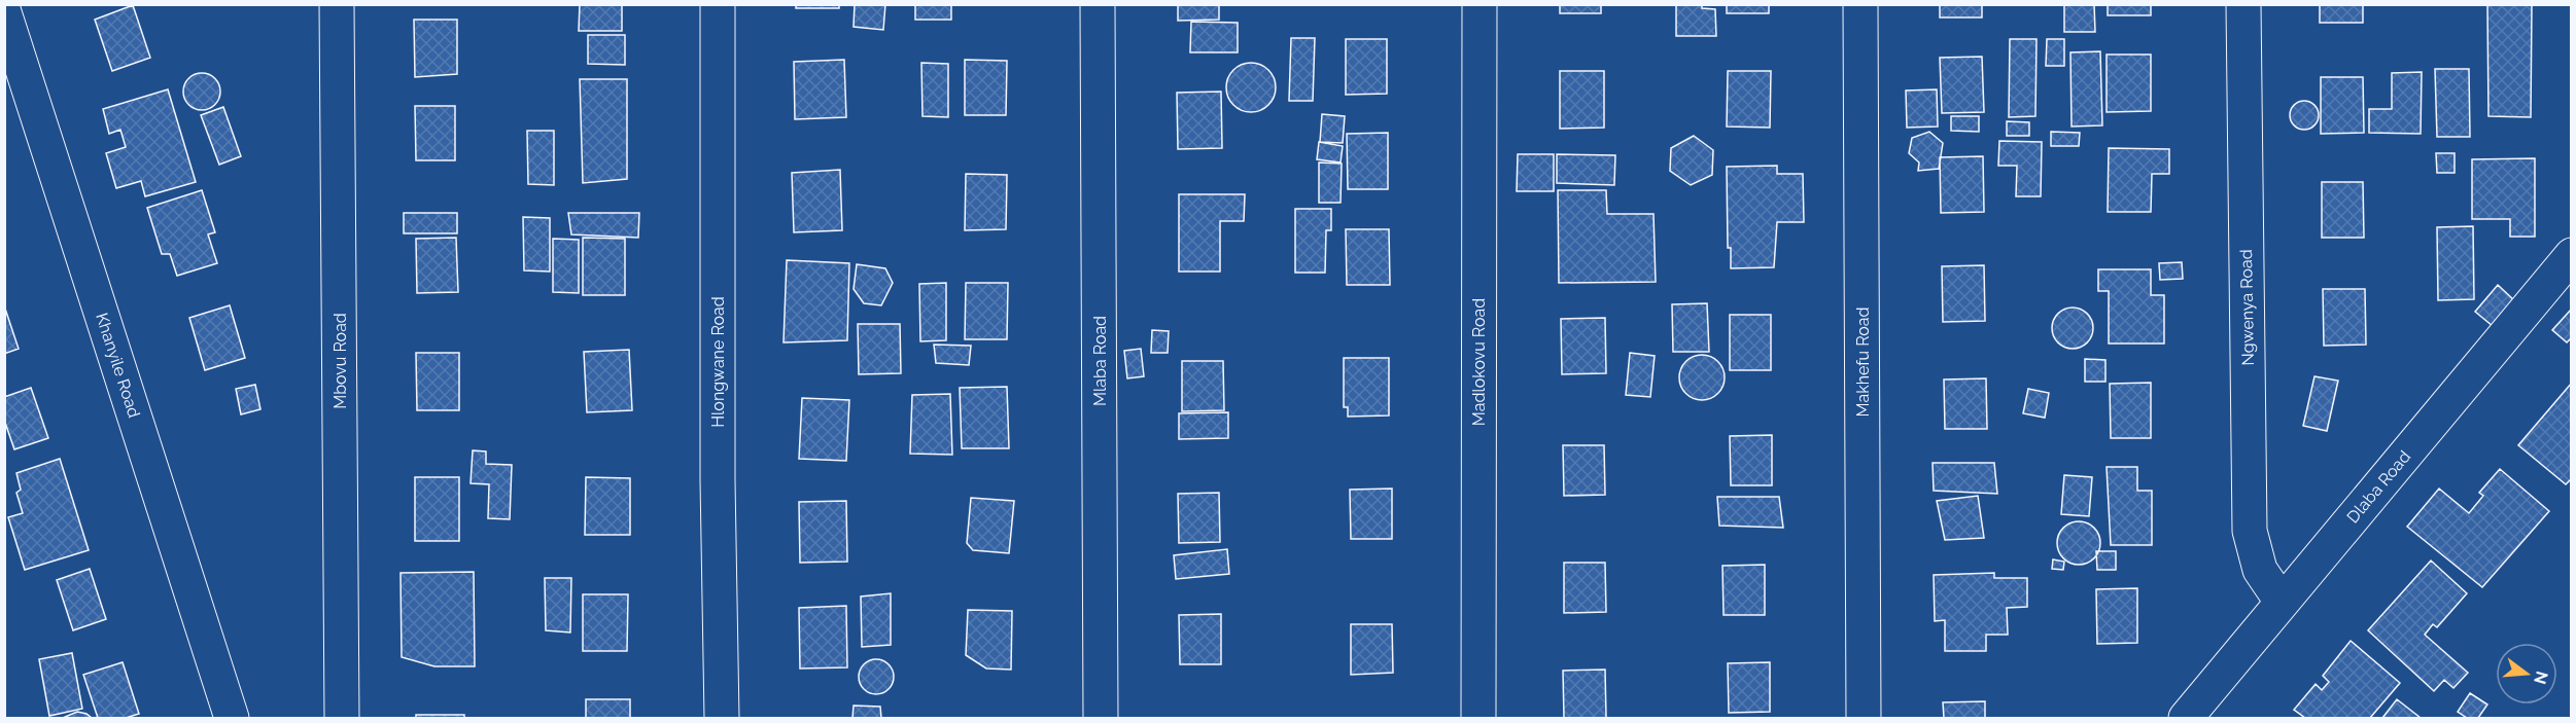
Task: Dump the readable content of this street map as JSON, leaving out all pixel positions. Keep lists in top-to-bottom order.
{
  "streets": {
    "street": [
      "Ngwenya Road",
      "Mbovu Road",
      "Mlaba Road",
      "Hlongwane Road",
      "Madlokovu Road",
      "Makhefu Road",
      "Khanyile Road",
      "Dlaba Road"
    ]
  },
  "crossings": [
    ["Ngwenya Road", "Dlaba Road"]
  ],
  "north": "right"
}
